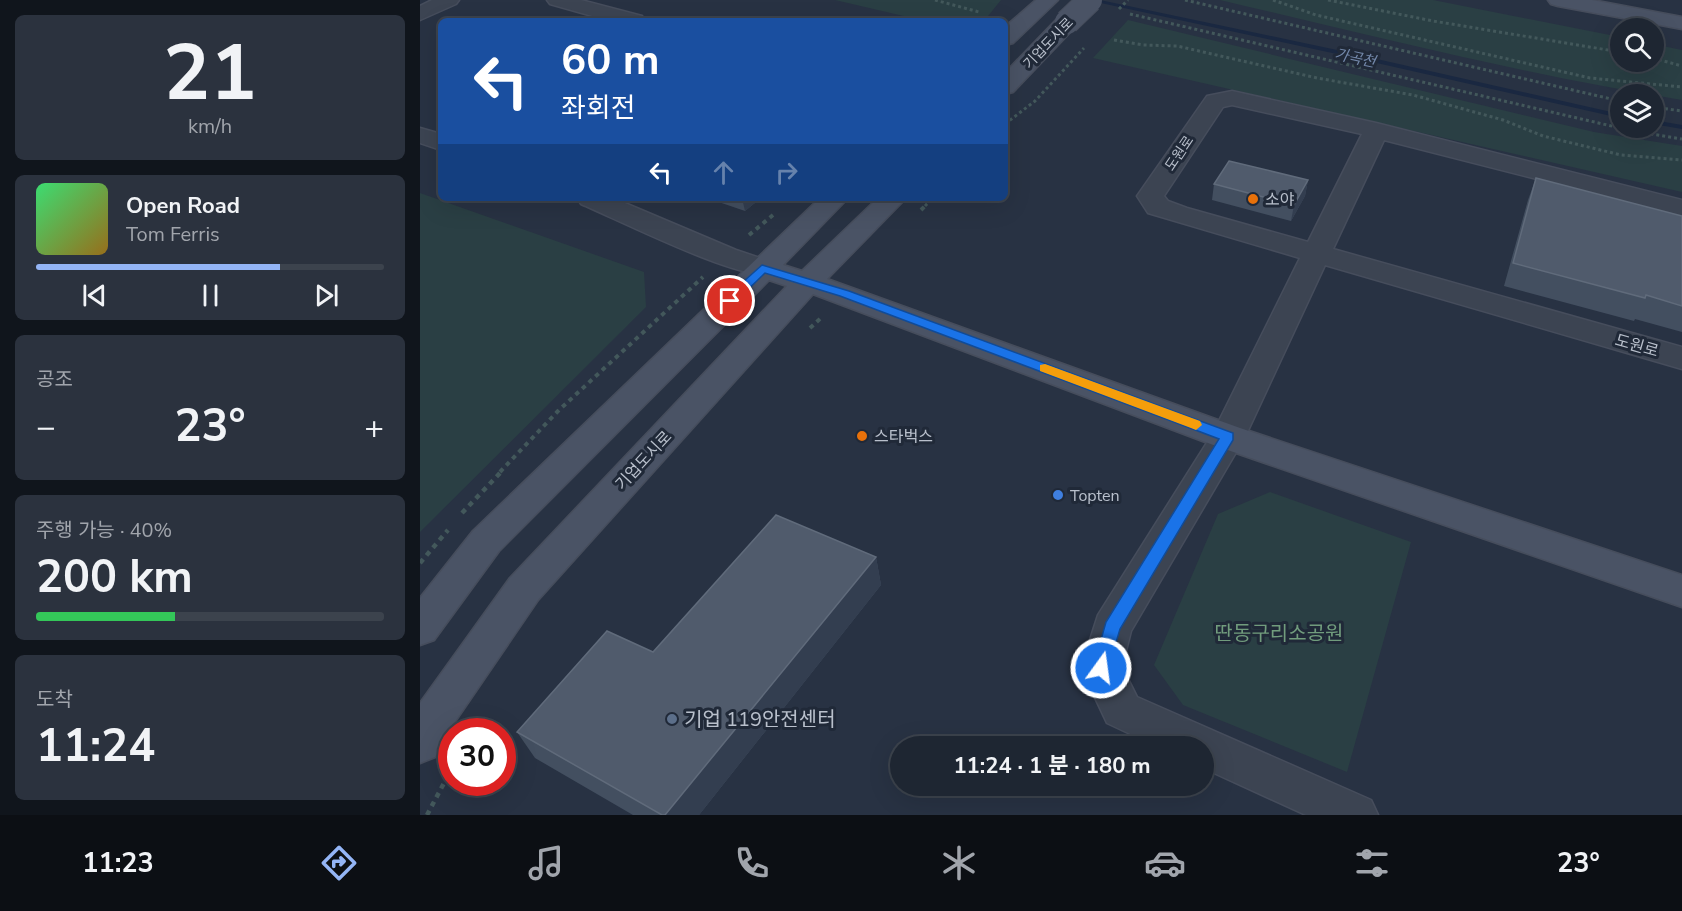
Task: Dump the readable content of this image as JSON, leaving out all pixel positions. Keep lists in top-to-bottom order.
{
  "streets": {
    "street": ["기업도시로", "도원로"]
  },
  "water": ["가곡천"],
  "parks": ["딴동구리소공원"],
  "places": [
    "소야",
    "스타벅스",
    "Topten",
    "기업 119안전센터"
  ],
  "page": {
    "tile": [
      ["21", "km/h"],
      "공조",
      ["주행 가능 · 40%", "200 km"],
      ["도착", "11:24"]
    ],
    "turn": ["60 m", "좌회전"],
    "song": ["Open Road", "Tom Ferris"],
    "heat": ["−", "23°", "+"],
    "limit": "30",
    "trip": "11:24 · 1 분 · 180 m",
    "tabs": ["11:23", "23°"]
  }
}
